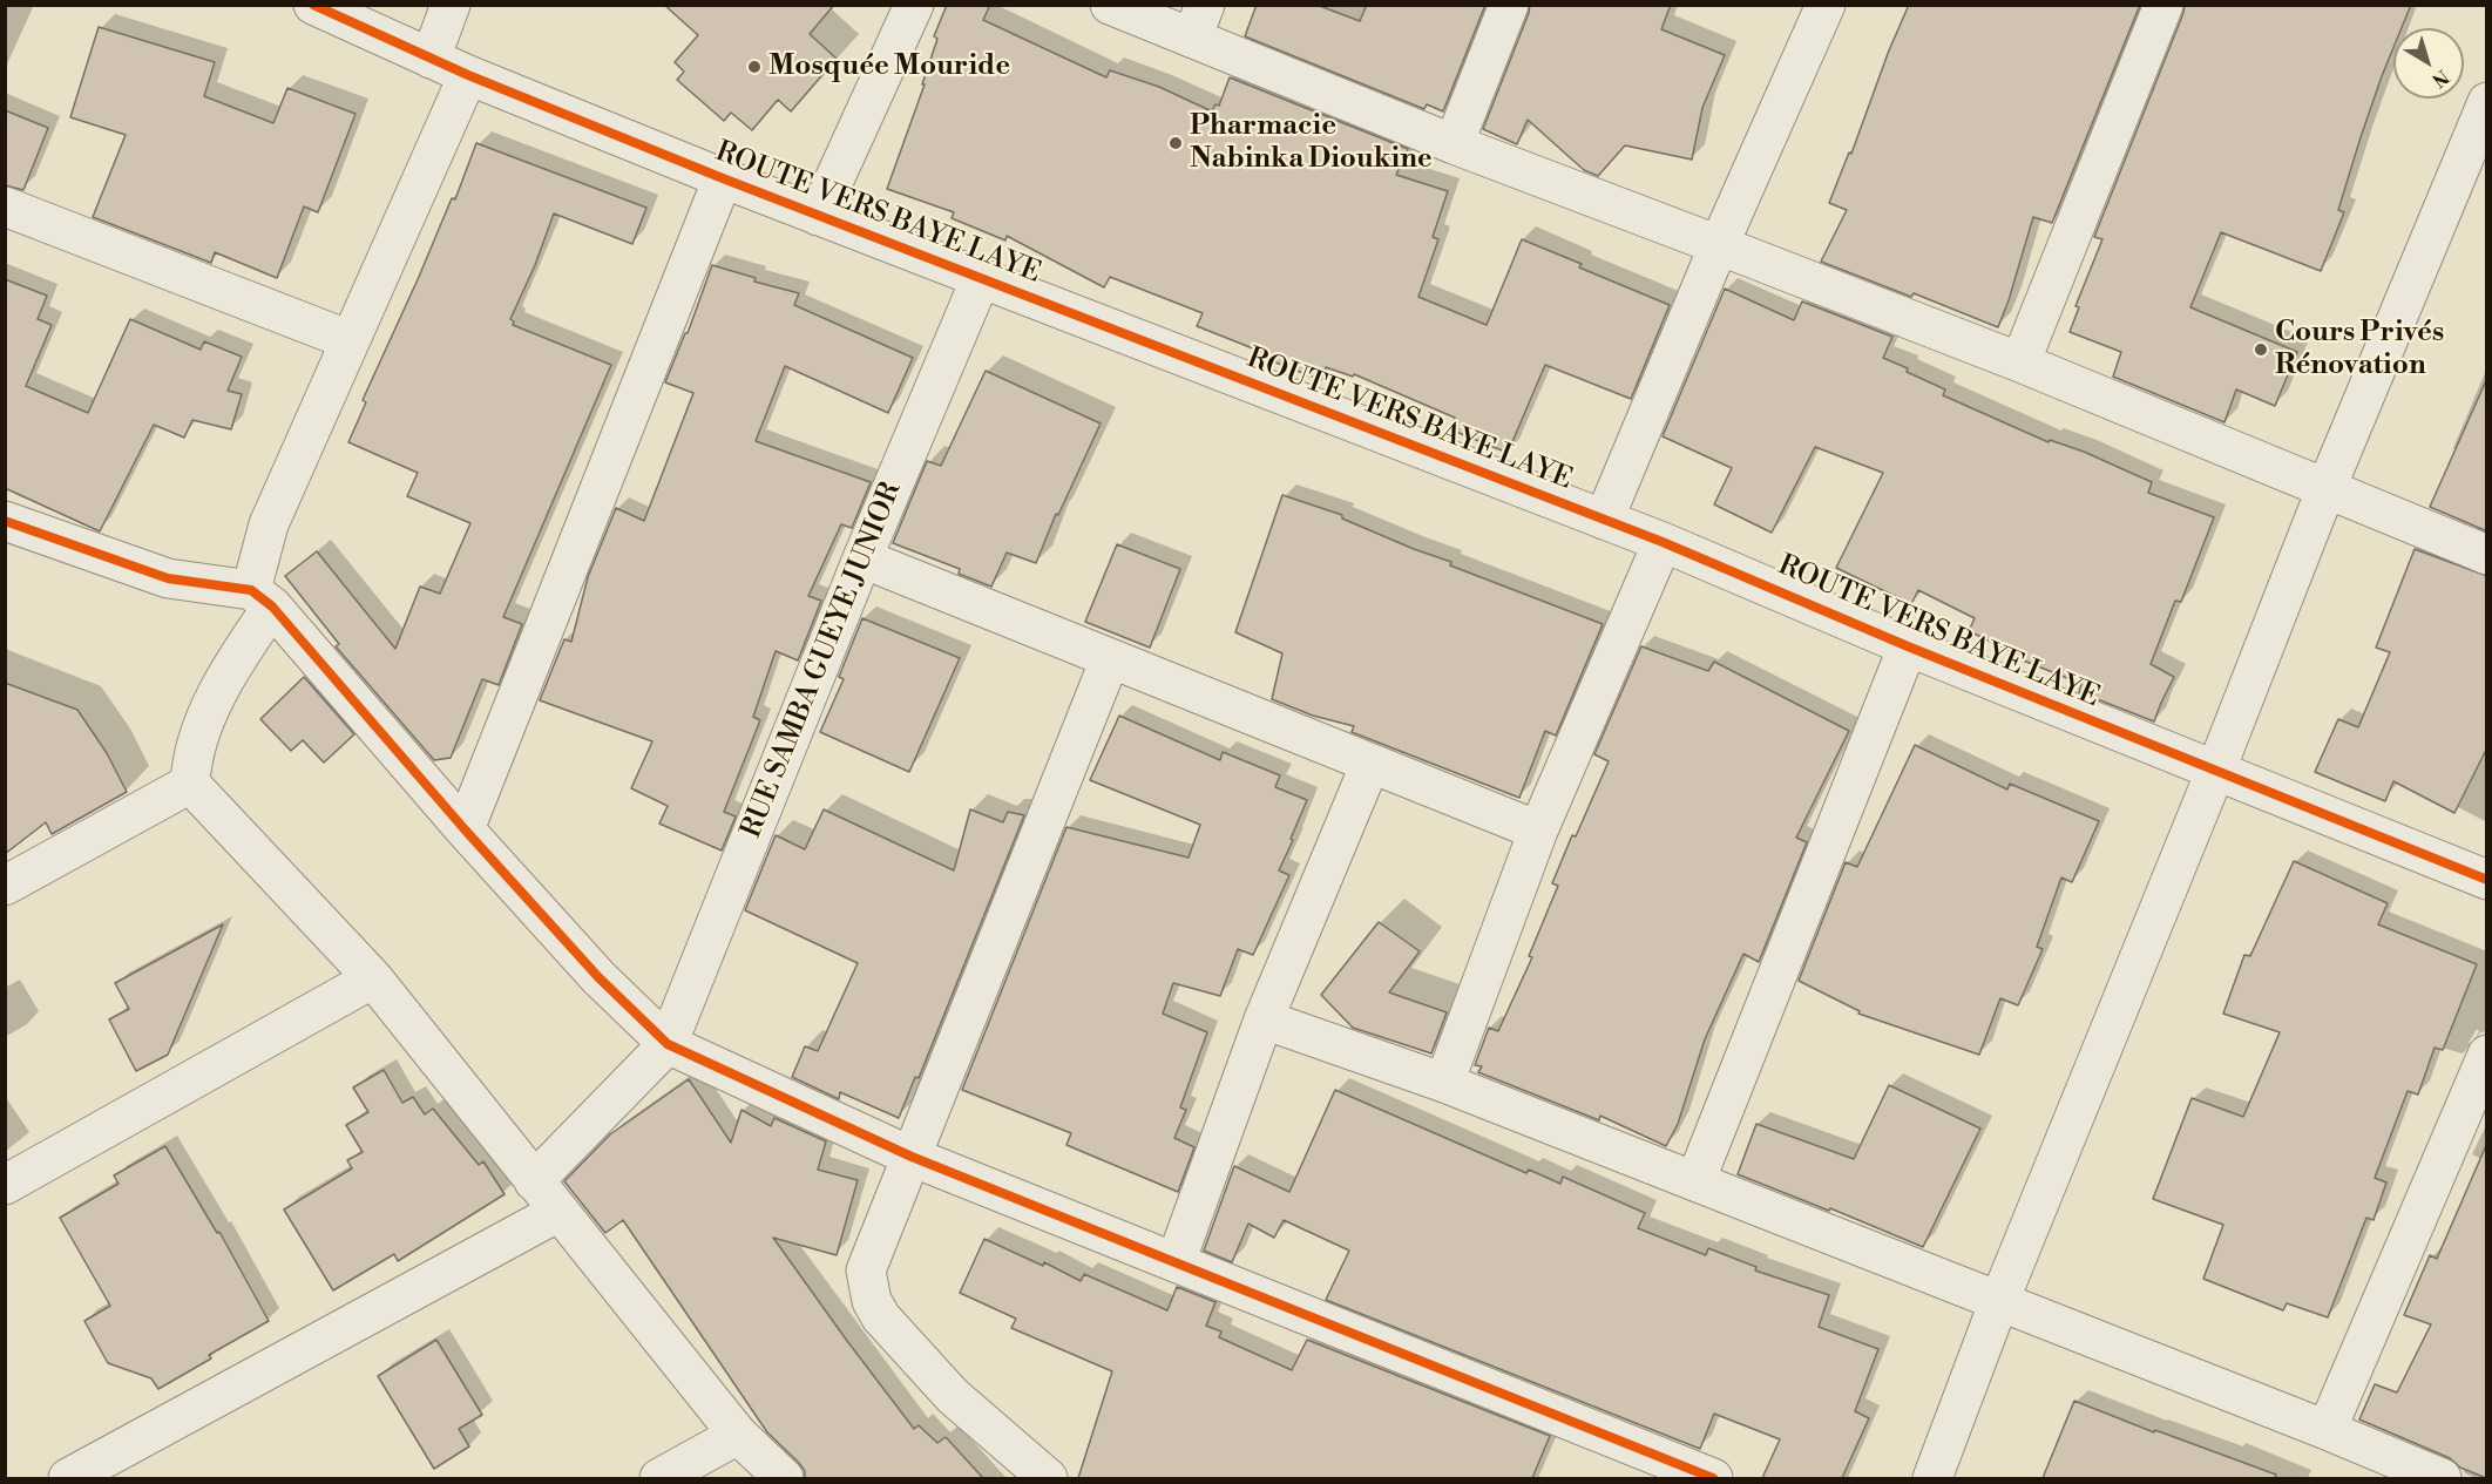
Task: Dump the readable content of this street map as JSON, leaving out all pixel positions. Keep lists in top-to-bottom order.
{
  "streets": {
    "street": ["ROUTE VERS BAYE LAYE", "RUE SAMBA GUEYE JUNIOR"]
  },
  "crossings": [
    ["ROUTE VERS BAYE LAYE", "RUE SAMBA GUEYE JUNIOR"]
  ],
  "places": ["Mosquée Mouride", "Pharmacie Nabinka Dioukine", "Cours Privés Rénovation"],
  "north": "bottom right"
}
